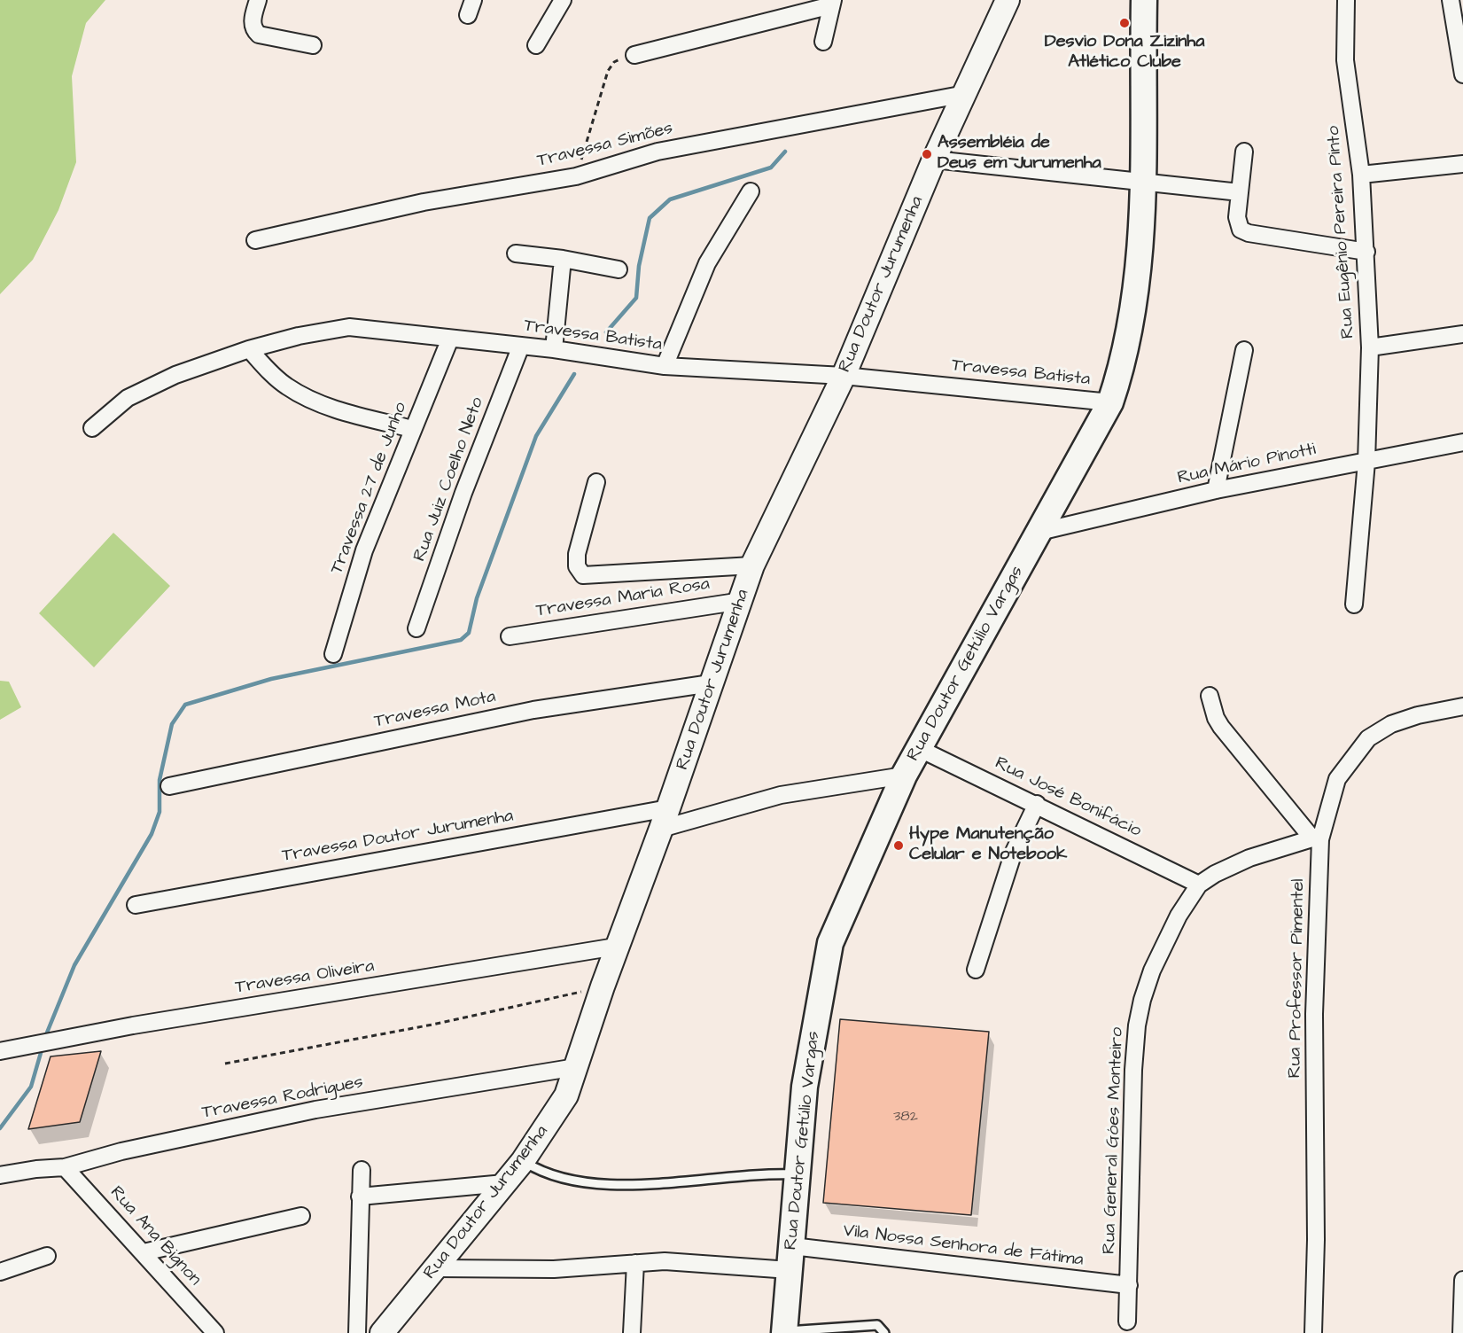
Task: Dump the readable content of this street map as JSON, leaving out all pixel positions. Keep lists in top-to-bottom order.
{
  "streets": {
    "main road": ["Rua Doutor Jurumenha", "Rua Doutor Getúlio Vargas"],
    "street": [
      "Travessa Simões",
      "Rua Eugênio Pereira Pinto",
      "Travessa Batista",
      "Rua Mário Pinotti",
      "Rua Juiz Coelho Neto",
      "Travessa 27 de Junho",
      "Travessa Maria Rosa",
      "Travessa Mota",
      "Rua José Bonifácio",
      "Travessa Doutor Jurumenha",
      "Travessa Oliveira",
      "Rua Professor Pimentel",
      "Travessa Rodrigues",
      "Rua General Góes Monteiro",
      "Rua Ana Bignon",
      "Vila Nossa Senhora de Fátima"
    ]
  },
  "crossings": [
    ["Travessa Simões", "Rua Doutor Jurumenha"],
    ["Rua Eugênio Pereira Pinto", "Rua Mário Pinotti"],
    ["Rua Doutor Jurumenha", "Travessa Batista"],
    ["Rua Doutor Jurumenha", "Travessa Maria Rosa"],
    ["Rua Doutor Jurumenha", "Travessa Mota"],
    ["Rua Doutor Jurumenha", "Travessa Doutor Jurumenha"],
    ["Rua Doutor Jurumenha", "Travessa Oliveira"],
    ["Rua Doutor Jurumenha", "Travessa Rodrigues"],
    ["Rua Doutor Jurumenha", "Vila Nossa Senhora de Fátima"],
    ["Travessa Batista", "Rua Juiz Coelho Neto"],
    ["Travessa Batista", "Travessa 27 de Junho"],
    ["Travessa Batista", "Rua Doutor Getúlio Vargas"],
    ["Rua Mário Pinotti", "Rua Doutor Getúlio Vargas"],
    ["Rua Doutor Getúlio Vargas", "Rua José Bonifácio"],
    ["Rua Doutor Getúlio Vargas", "Travessa Doutor Jurumenha"],
    ["Rua Doutor Getúlio Vargas", "Vila Nossa Senhora de Fátima"],
    ["Rua José Bonifácio", "Rua General Góes Monteiro"],
    ["Rua Professor Pimentel", "Rua General Góes Monteiro"],
    ["Travessa Rodrigues", "Rua Ana Bignon"],
    ["Rua General Góes Monteiro", "Vila Nossa Senhora de Fátima"]
  ],
  "places": ["Desvio Dona Zizinha Atlético Clube", "Assembléia de Deus em Jurumenha", "Hype Manutenção Celular e Notebook"],
  "house_numbers": ["382"]
}
